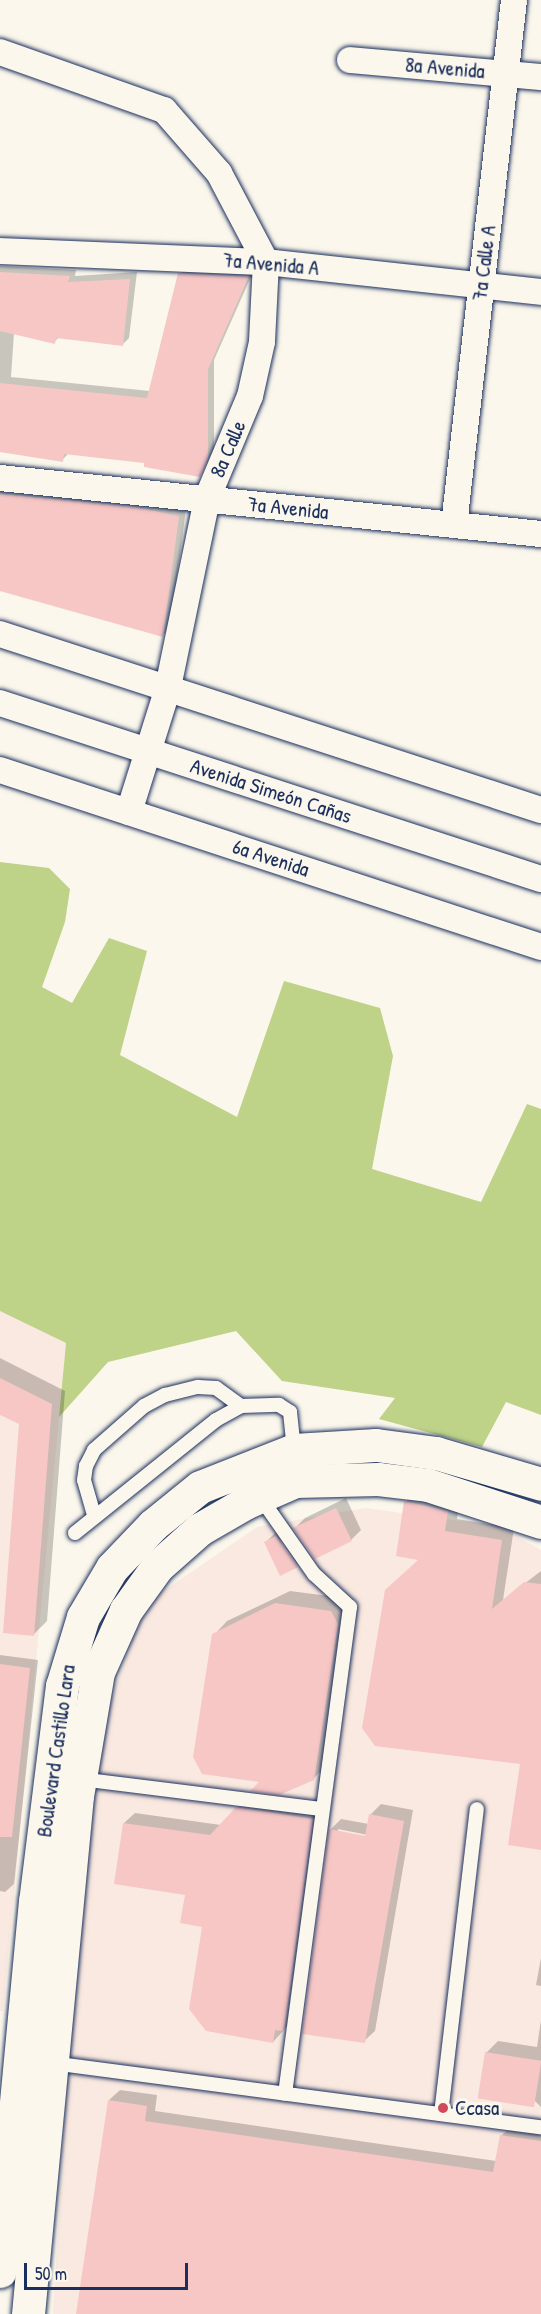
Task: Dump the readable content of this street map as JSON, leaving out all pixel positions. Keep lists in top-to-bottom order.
{
  "streets": {
    "street": [
      "8a Avenida",
      "7a Calle A",
      "7a Avenida A",
      "8a Calle",
      "7a Avenida",
      "Avenida Simeón Cañas",
      "6a Avenida",
      "Boulevard Castillo Lara"
    ]
  },
  "crossings": [
    ["8a Avenida", "7a Calle A"],
    ["7a Calle A", "7a Avenida A"],
    ["7a Calle A", "7a Avenida"],
    ["7a Avenida A", "8a Calle"],
    ["8a Calle", "7a Avenida"],
    ["8a Calle", "Avenida Simeón Cañas"],
    ["8a Calle", "6a Avenida"]
  ],
  "places": ["Ccasa"],
  "scale_bar": "50 m"
}
